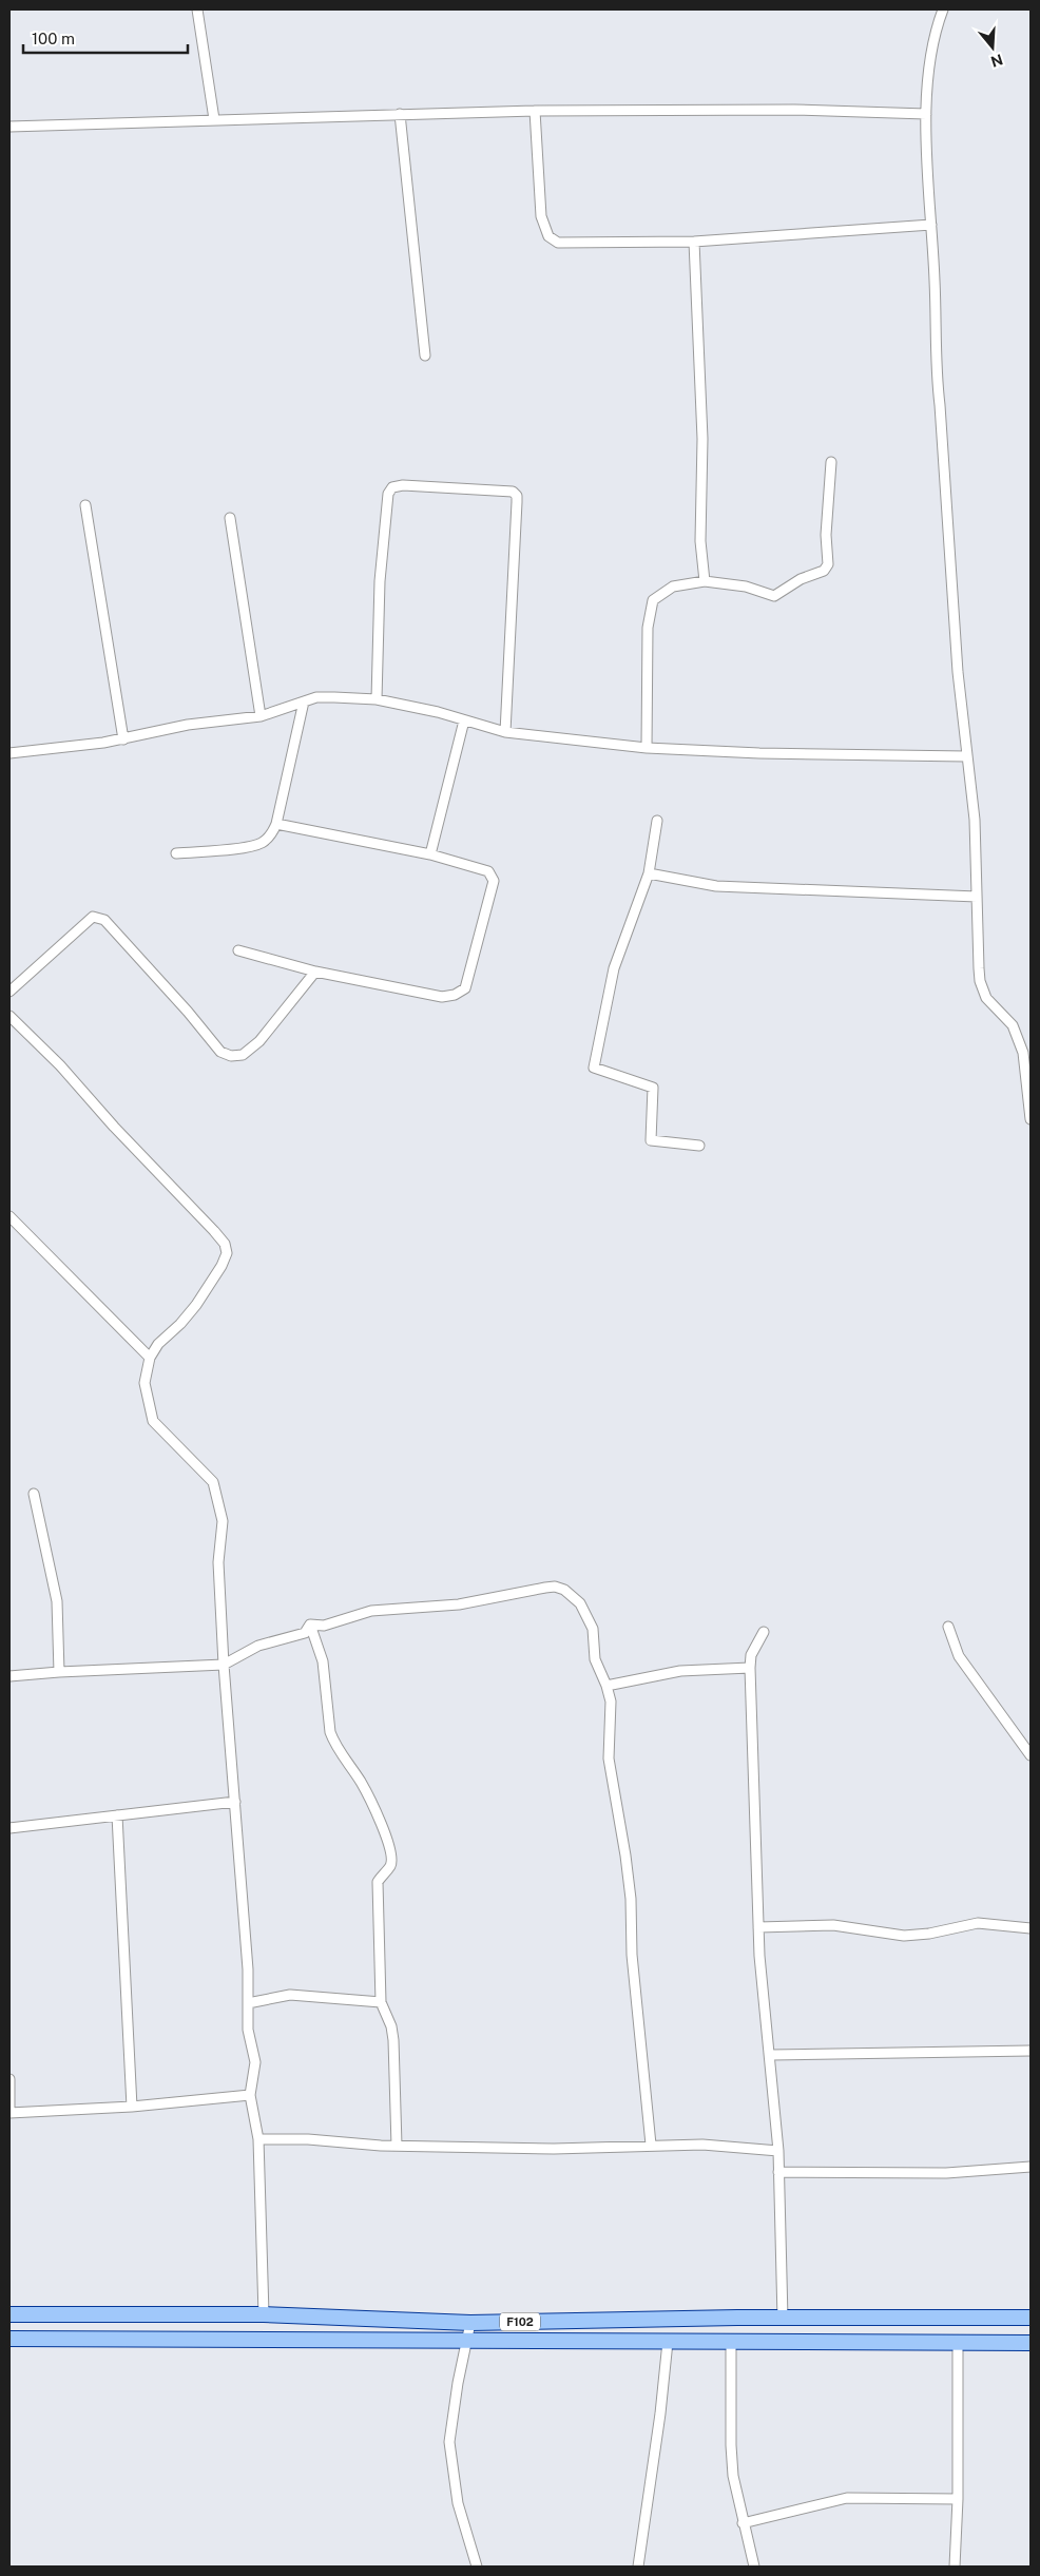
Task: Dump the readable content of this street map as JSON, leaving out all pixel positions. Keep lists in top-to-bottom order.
{
  "streets": {
    "main road": ["F102"]
  },
  "scale_bar": "100 m",
  "north": "bottom"
}
